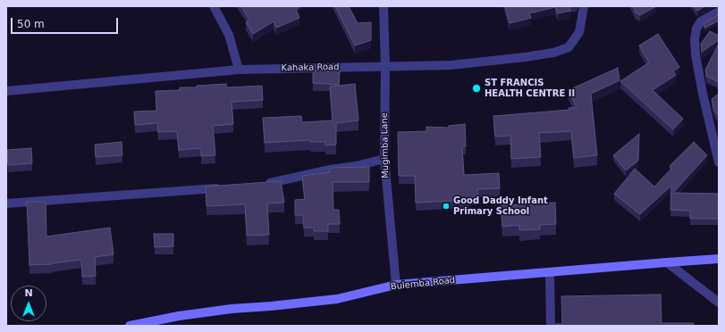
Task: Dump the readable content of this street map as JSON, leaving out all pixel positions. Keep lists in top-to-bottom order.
{
  "streets": {
    "main road": ["Bulemba Road"],
    "street": ["Kahaka Road", "Mugimba Lane"]
  },
  "crossings": [
    ["Kahaka Road", "Mugimba Lane"],
    ["Mugimba Lane", "Bulemba Road"]
  ],
  "places": ["ST FRANCIS HEALTH CENTRE II", "Good Daddy Infant Primary School"],
  "scale_bar": "50 m",
  "north": "top"
}
